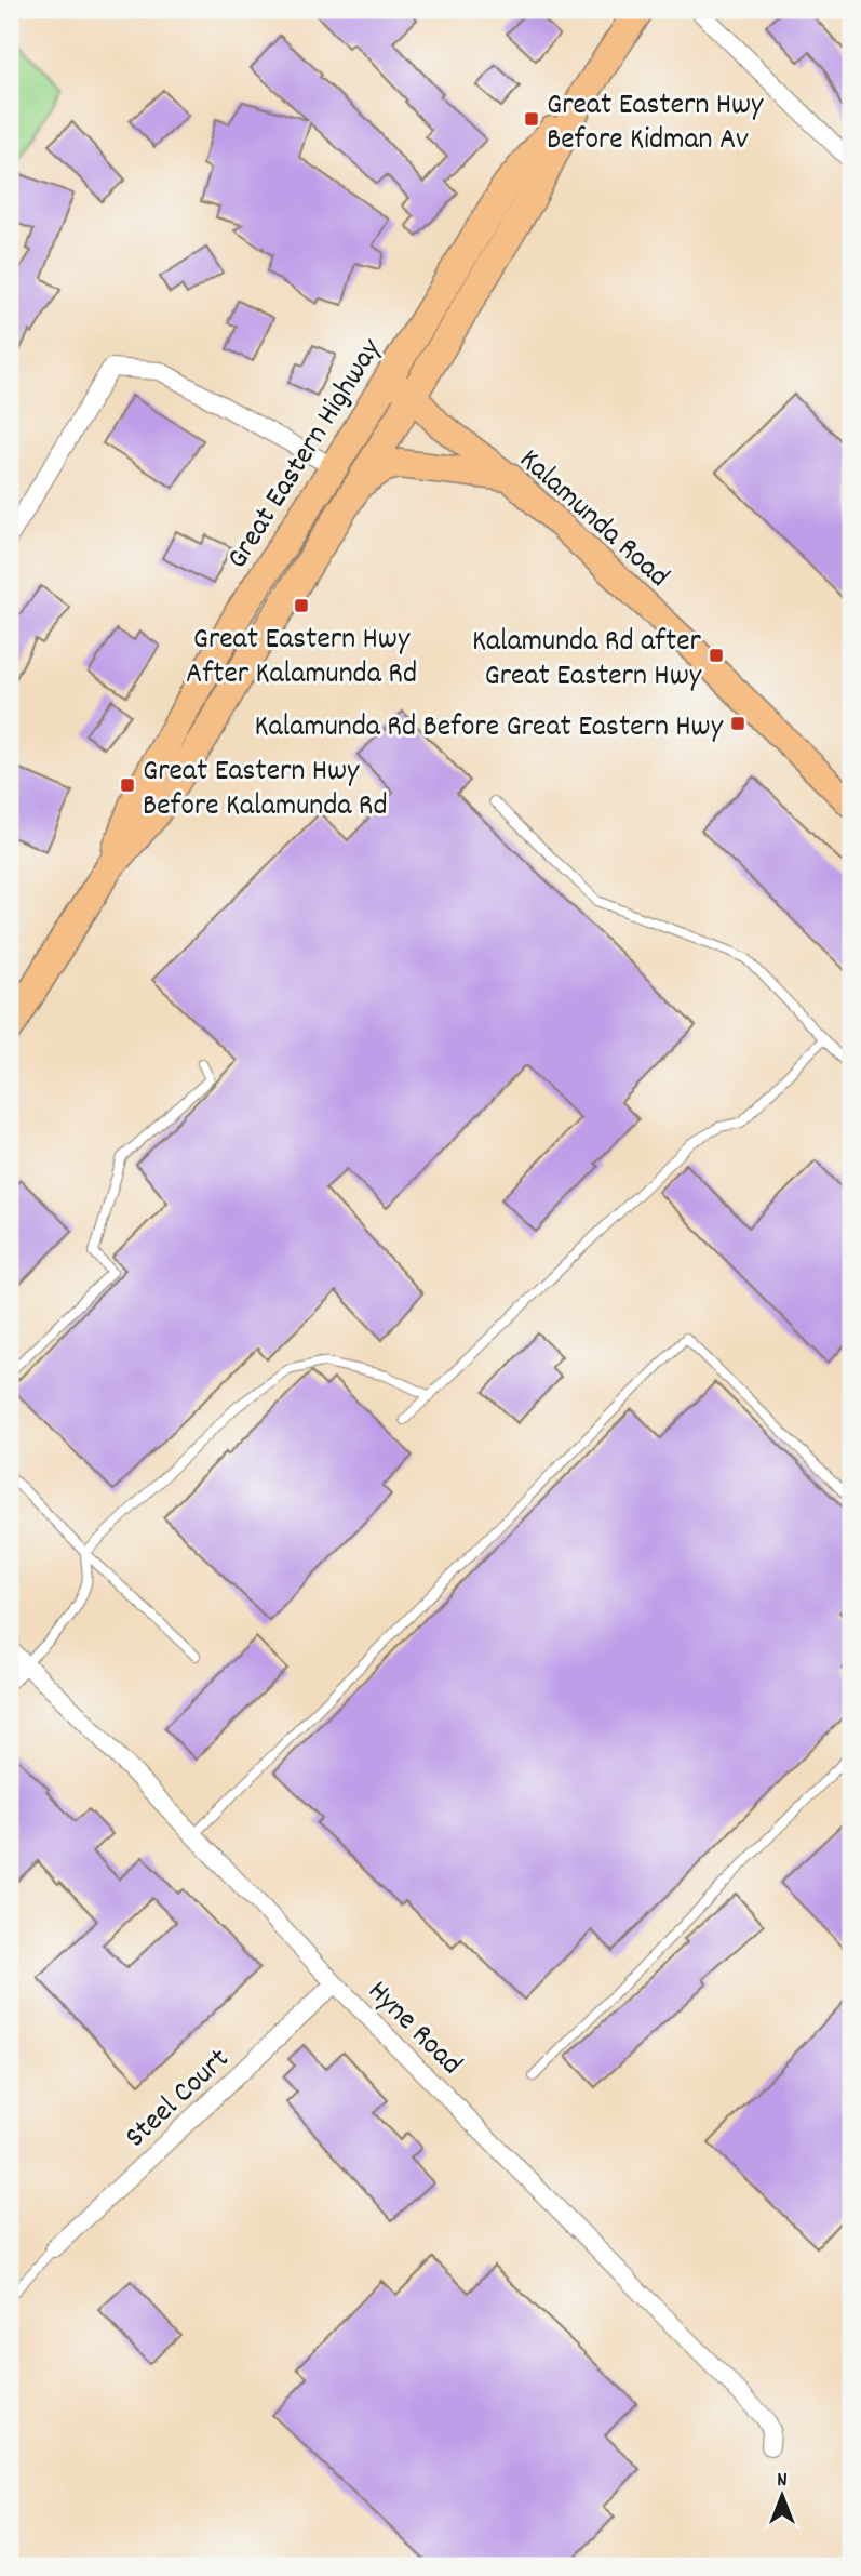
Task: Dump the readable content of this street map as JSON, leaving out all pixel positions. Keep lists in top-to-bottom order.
{
  "streets": {
    "highway": ["Great Eastern Highway"],
    "main road": ["Kalamunda Road"],
    "street": ["Hyne Road", "Steel Court"]
  },
  "crossings": [
    ["Great Eastern Highway", "Kalamunda Road"],
    ["Hyne Road", "Steel Court"]
  ],
  "places": {
    "transit": [
      "Great Eastern Hwy Before Kidman Av",
      "Great Eastern Hwy After Kalamunda Rd",
      "Kalamunda Rd after Great Eastern Hwy",
      "Kalamunda Rd Before Great Eastern Hwy",
      "Great Eastern Hwy Before Kalamunda Rd"
    ]
  },
  "north": "top"
}
